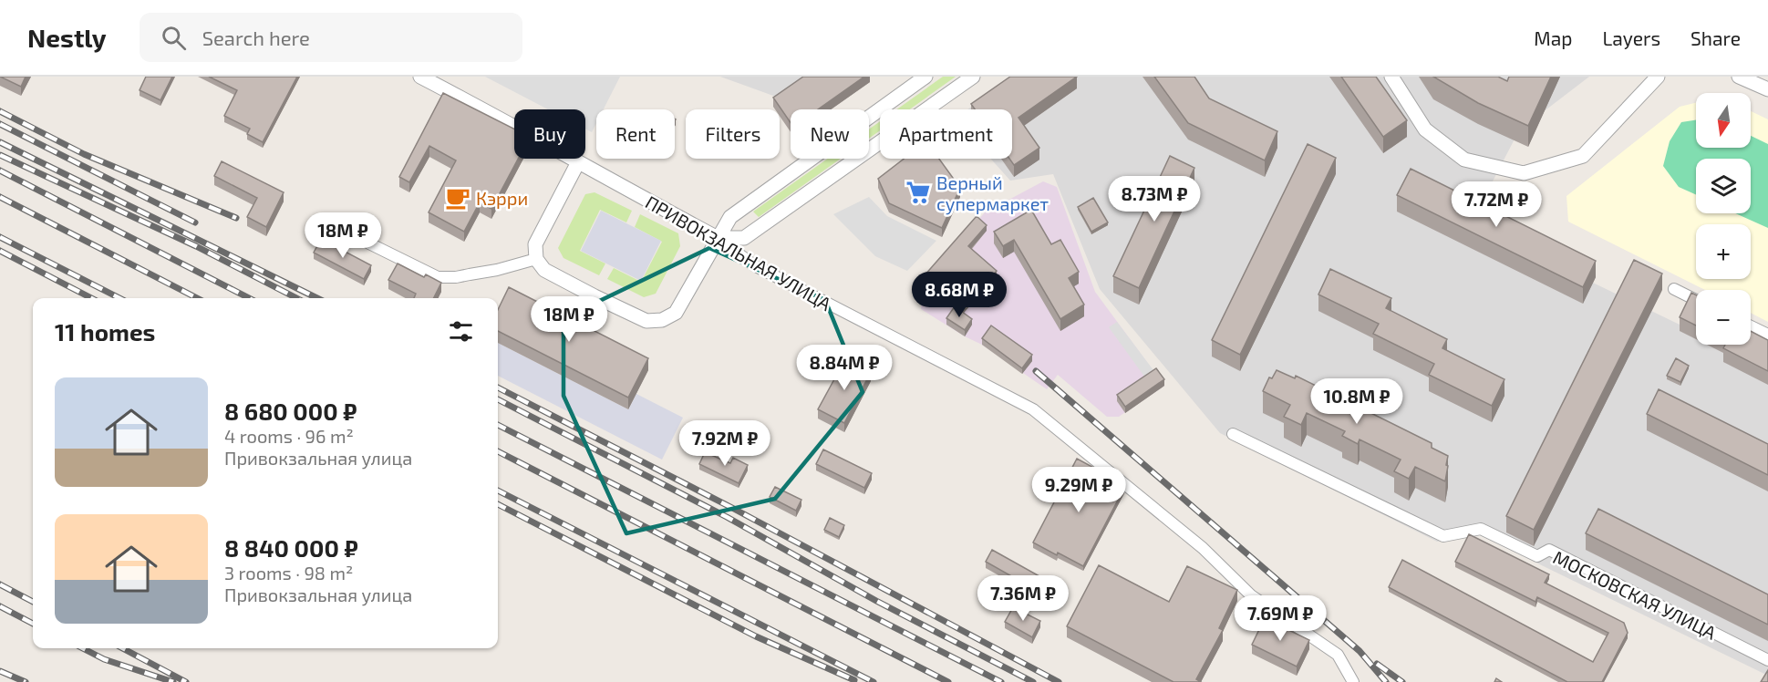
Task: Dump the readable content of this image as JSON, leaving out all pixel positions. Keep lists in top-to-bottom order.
{
  "streets": {
    "street": ["ПРИВОКЗАЛЬНАЯ УЛИЦА", "МОСКОВСКАЯ УЛИЦА"]
  },
  "places": {
    "supermarket": ["Верный супермаркет"],
    "cafe": ["Кэрри"]
  },
  "north": "bottom",
  "page": {
    "header": "Nestly",
    "search": "Search here",
    "nav": ["Map", "Layers", "Share"],
    "map_buttons": ["+", "−"],
    "chip": [
      "Buy",
      "Rent",
      "Filters",
      "New",
      "Apartment"
    ],
    "price": [
      "8.73M ₽",
      "7.72M ₽",
      "18M ₽",
      "8.68M ₽",
      "18M ₽",
      "8.84M ₽",
      "10.8M ₽",
      "7.92M ₽",
      "9.29M ₽",
      "7.36M ₽",
      "7.69M ₽"
    ],
    "heading": "11 homes",
    "list": [
      {
        "name": "8 680 000 ₽",
        "note": "4 rooms · 96 m² · Привокзальная улица"
      },
      {
        "name": "8 840 000 ₽",
        "note": "3 rooms · 98 m² · Привокзальная улица"
      }
    ]
  }
}
